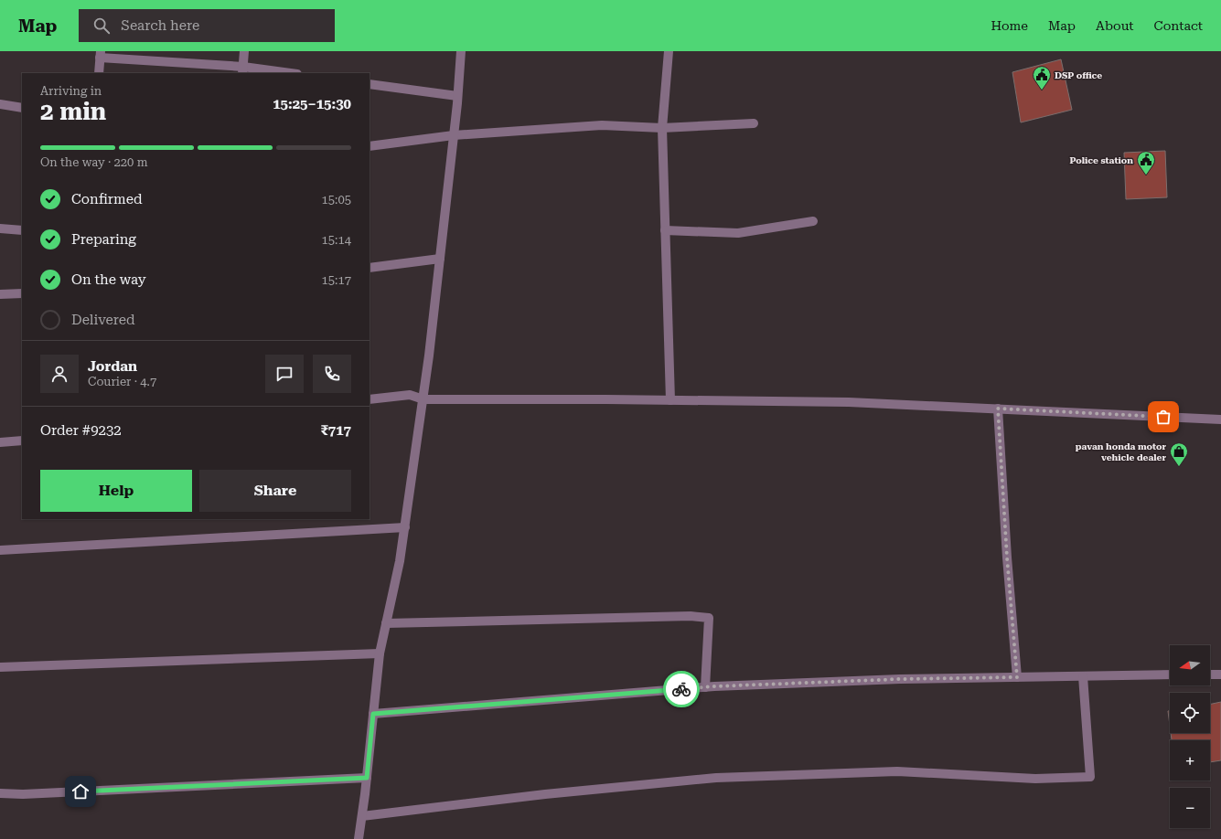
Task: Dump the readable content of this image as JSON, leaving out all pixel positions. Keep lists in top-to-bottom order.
{
  "places": {
    "public building": ["DSP office", "Police station"],
    "shop": ["pavan honda motor vehicle dealer"]
  },
  "north": "left",
  "page": {
    "header": "Map",
    "search": "Search here",
    "nav": [
      "Home",
      "Map",
      "About",
      "Contact"
    ],
    "heading": ["2 min", "Arriving in", "15:25–15:30"],
    "panel": [
      "Jordan",
      "Courier · 4.7",
      "Order #9232",
      "₹717"
    ],
    "bar": "On the way · 220 m",
    "list": [
      ["Confirmed", "15:05"],
      ["Preparing", "15:14"],
      ["On the way", "15:17"],
      "Delivered"
    ],
    "buttons": ["Help", "Share"],
    "map_buttons": ["+", "−"]
  }
}
